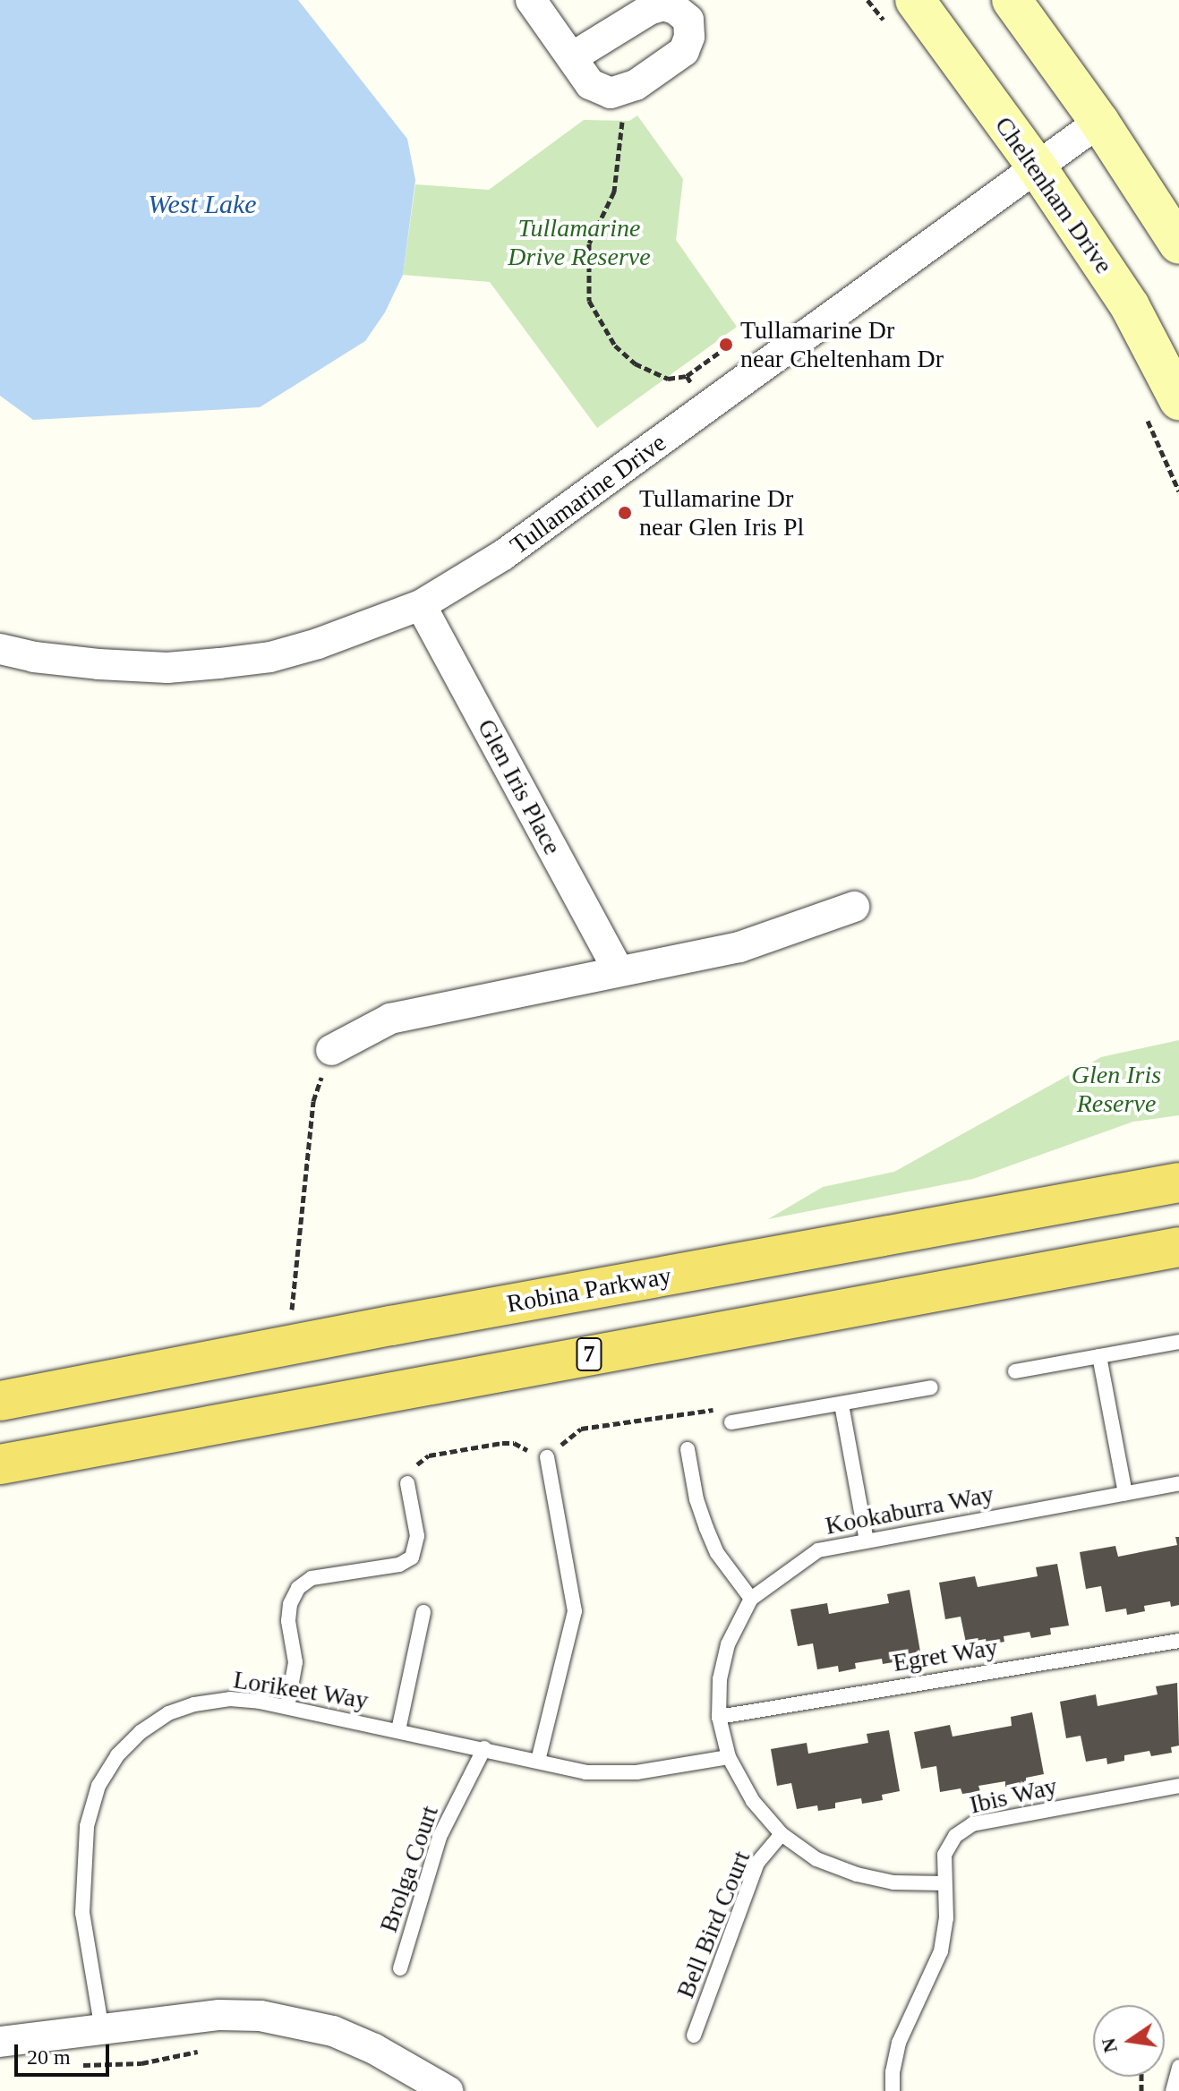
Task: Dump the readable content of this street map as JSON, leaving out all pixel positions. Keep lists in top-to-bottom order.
{
  "streets": {
    "main road": ["Cheltenham Drive", "Robina Parkway", "7"],
    "street": ["Tullamarine Drive", "Glen Iris Place"],
    "lane": [
      "Kookaburra Way",
      "Egret Way",
      "Lorikeet Way",
      "Ibis Way",
      "Brolga Court",
      "Bell Bird Court"
    ]
  },
  "crossings": [
    ["Cheltenham Drive", "Tullamarine Drive"],
    ["Tullamarine Drive", "Glen Iris Place"],
    ["Kookaburra Way", "Egret Way"],
    ["Kookaburra Way", "Lorikeet Way"],
    ["Kookaburra Way", "Ibis Way"],
    ["Kookaburra Way", "Bell Bird Court"],
    ["Lorikeet Way", "Brolga Court"]
  ],
  "water": ["West Lake"],
  "parks": ["Tullamarine Drive Reserve", "Glen Iris Reserve"],
  "places": ["Tullamarine Dr near Cheltenham Dr", "Tullamarine Dr near Glen Iris Pl"],
  "scale_bar": "20 m",
  "north": "left"
}
